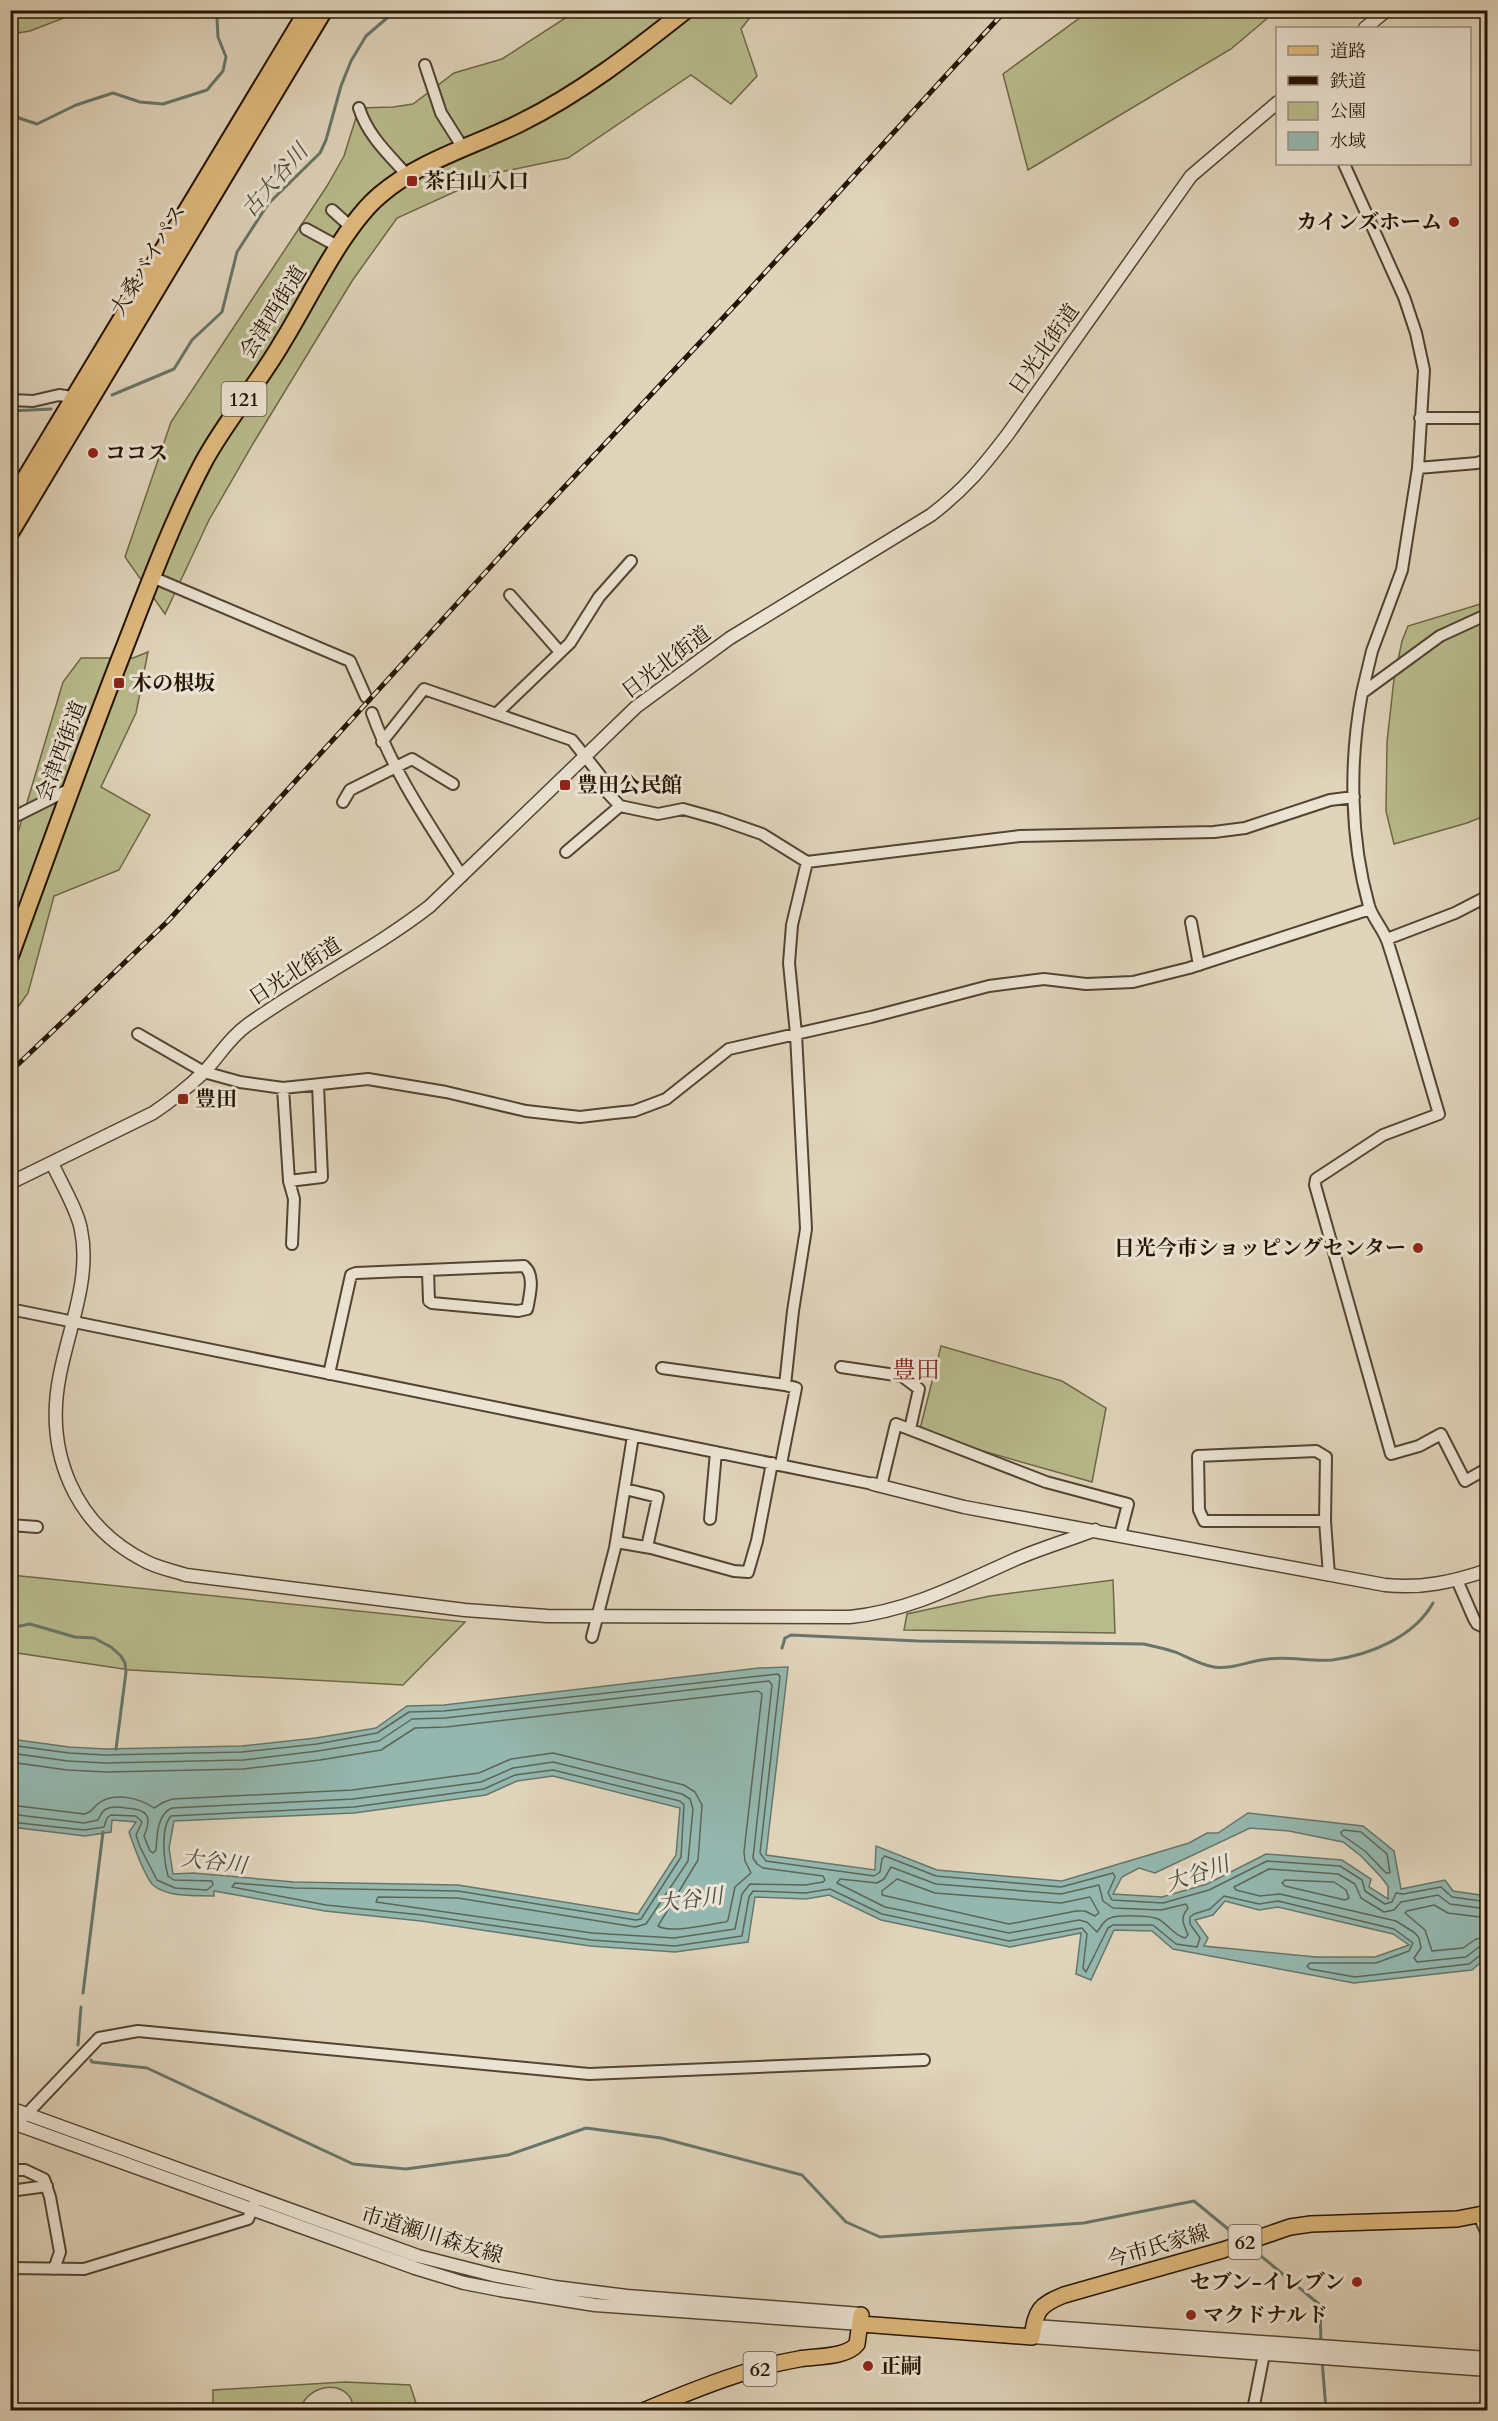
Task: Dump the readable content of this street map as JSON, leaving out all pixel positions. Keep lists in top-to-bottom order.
{
  "streets": {
    "highway": ["大桑バイパス", "会津西街道", "121"],
    "main road": ["62", "今市氏家線"],
    "street": ["日光北街道", "市道瀬川森友線"]
  },
  "crossings": [
    ["市道瀬川森友線", "62"]
  ],
  "districts": ["豊田"],
  "water": ["古大谷川", "大谷川"],
  "places": {
    "transit": [
      "茶臼山入口",
      "木の根坂",
      "豊田公民館",
      "豊田"
    ],
    "other": [
      "カインズホーム",
      "ココス",
      "日光今市ショッピングセンター",
      "セブン-イレブン",
      "マクドナルド",
      "正嗣"
    ]
  },
  "legend": [
    "道路",
    "鉄道",
    "公園",
    "水域"
  ]
}
